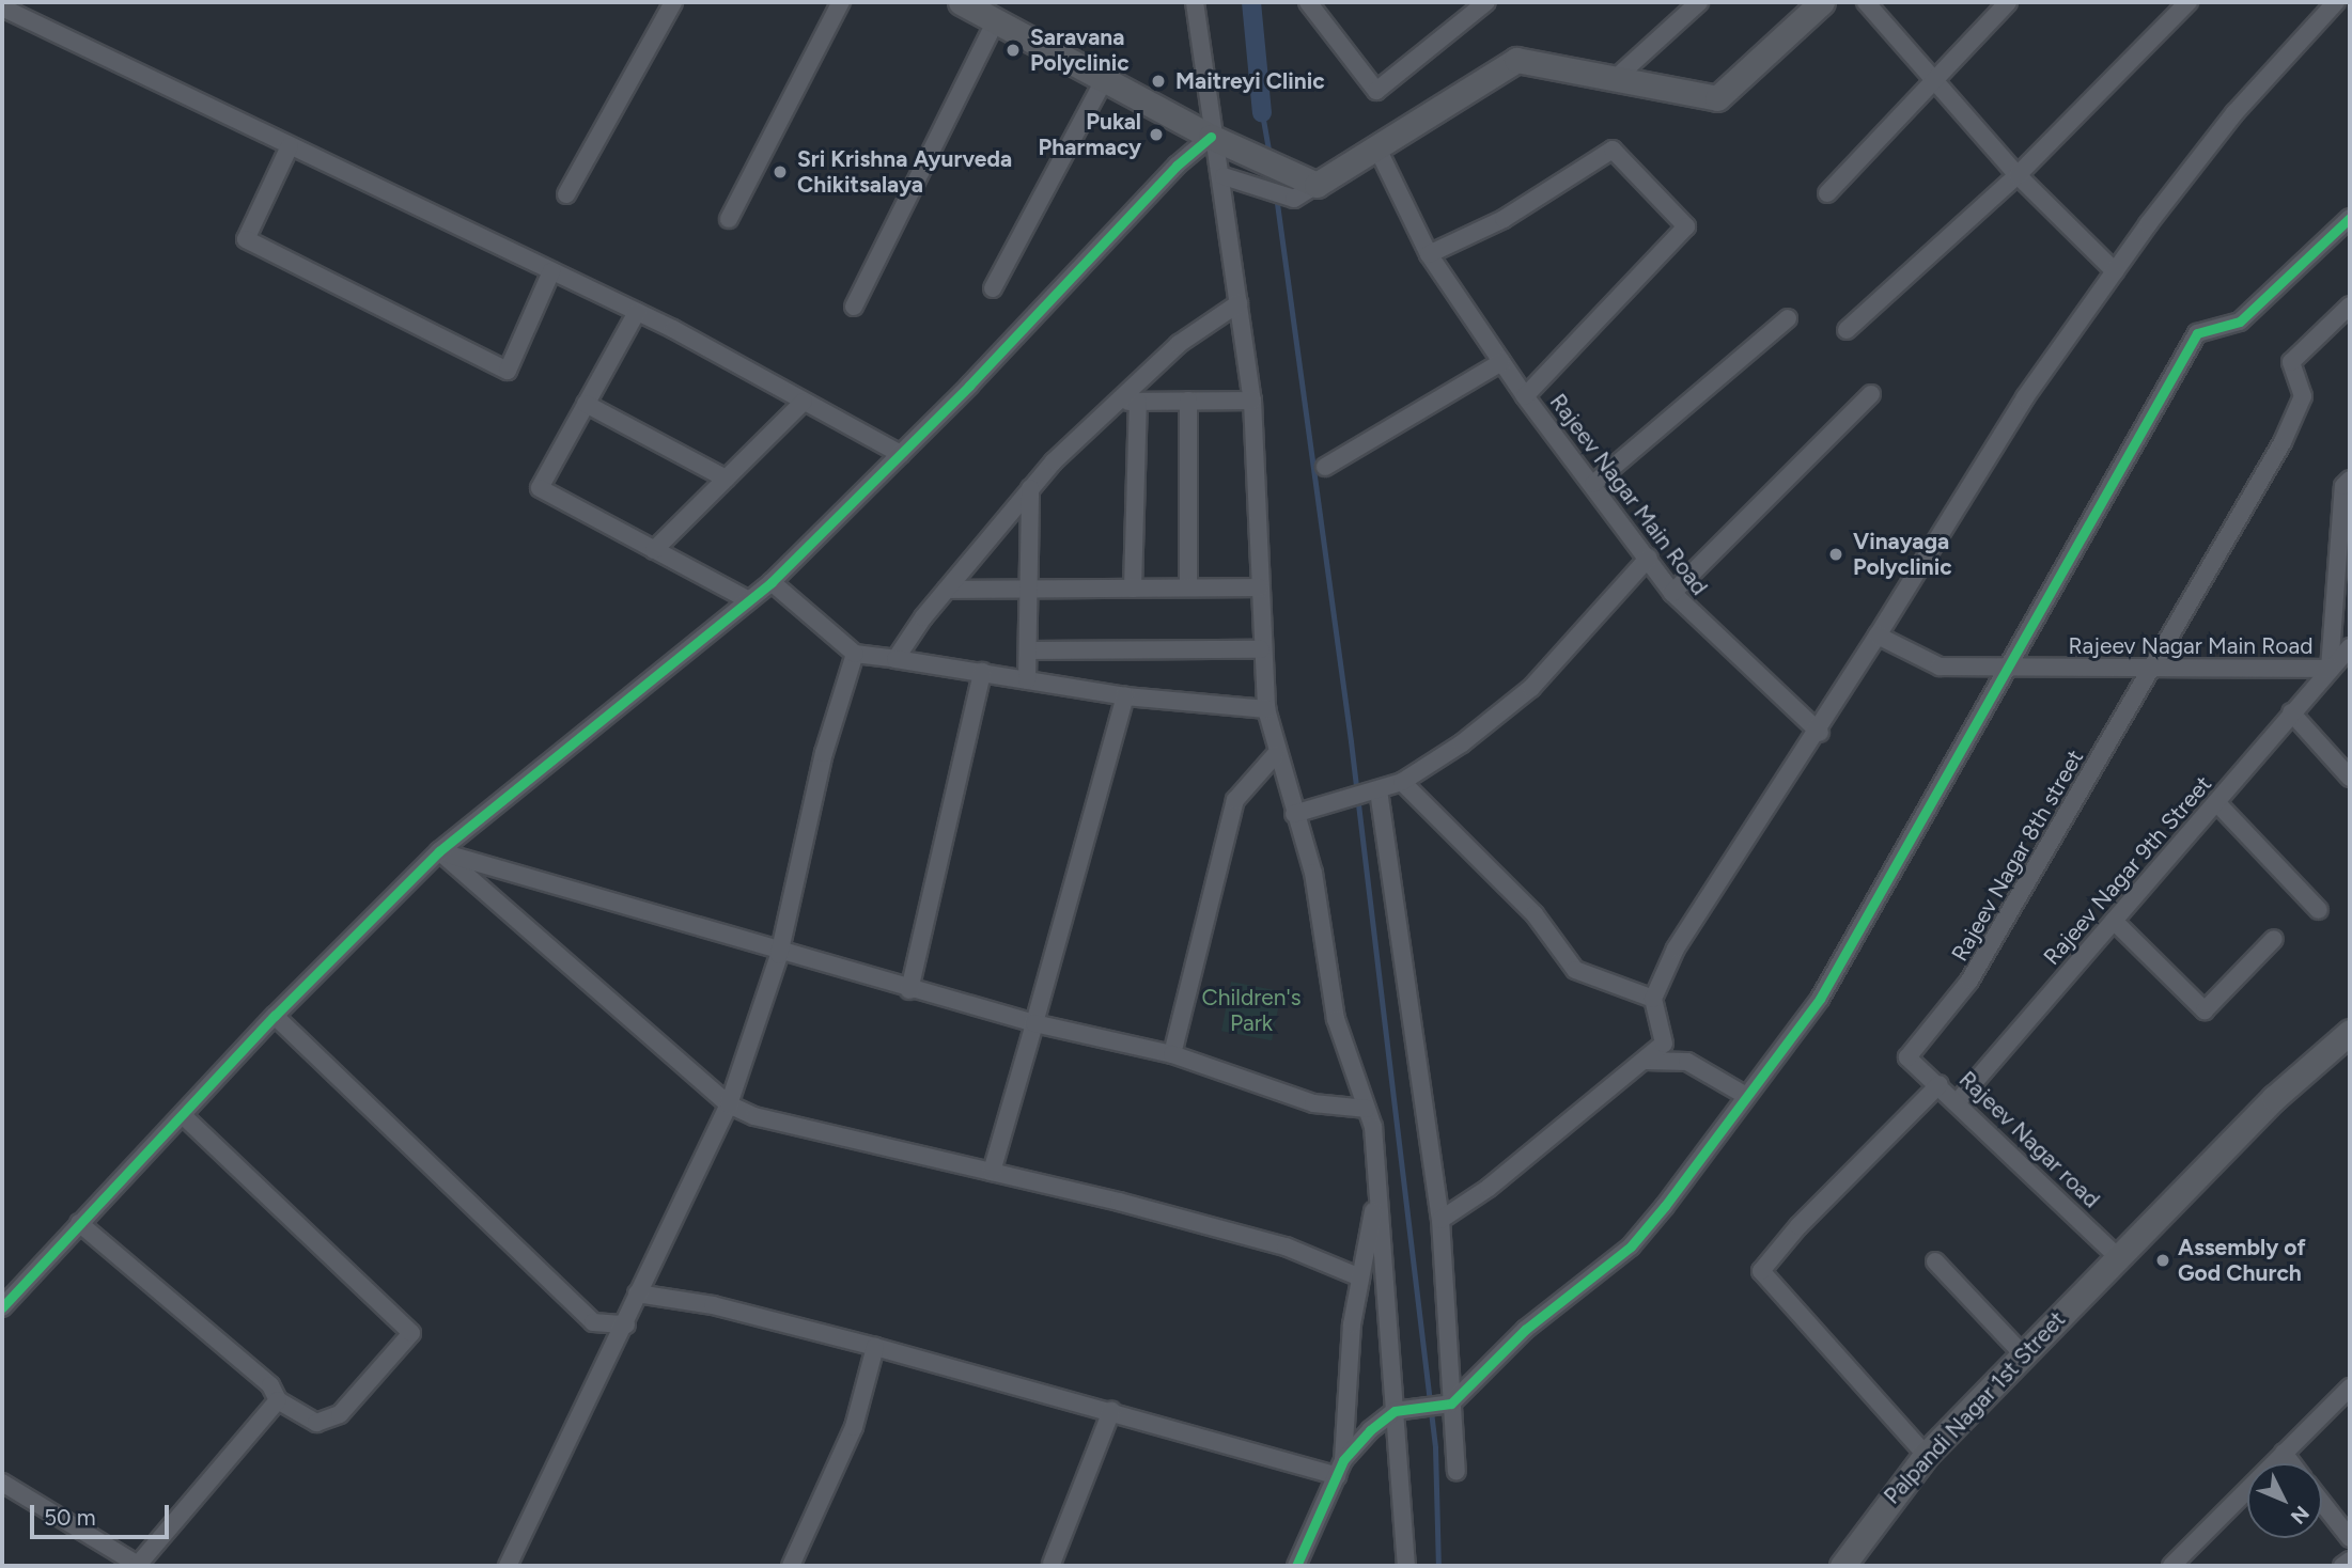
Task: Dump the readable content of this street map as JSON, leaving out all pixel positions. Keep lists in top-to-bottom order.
{
  "streets": {
    "street": [
      "Rajeev Nagar Main Road",
      "Rajeev Nagar 8th street",
      "Rajeev Nagar 9th Street",
      "Rajeev Nagar road",
      "Palpandi Nagar 1st Street"
    ]
  },
  "crossings": [
    ["Rajeev Nagar Main Road", "Rajeev Nagar 8th street"],
    ["Rajeev Nagar Main Road", "Rajeev Nagar 9th Street"],
    ["Rajeev Nagar 8th street", "Rajeev Nagar road"],
    ["Rajeev Nagar 9th Street", "Rajeev Nagar road"],
    ["Rajeev Nagar road", "Palpandi Nagar 1st Street"]
  ],
  "parks": ["Children's Park"],
  "places": [
    "Saravana Polyclinic",
    "Maitreyi Clinic",
    "Pukal Pharmacy",
    "Sri Krishna Ayurveda Chikitsalaya",
    "Vinayaga Polyclinic",
    "Assembly of God Church"
  ],
  "scale_bar": "50 m",
  "north": "bottom right"
}
